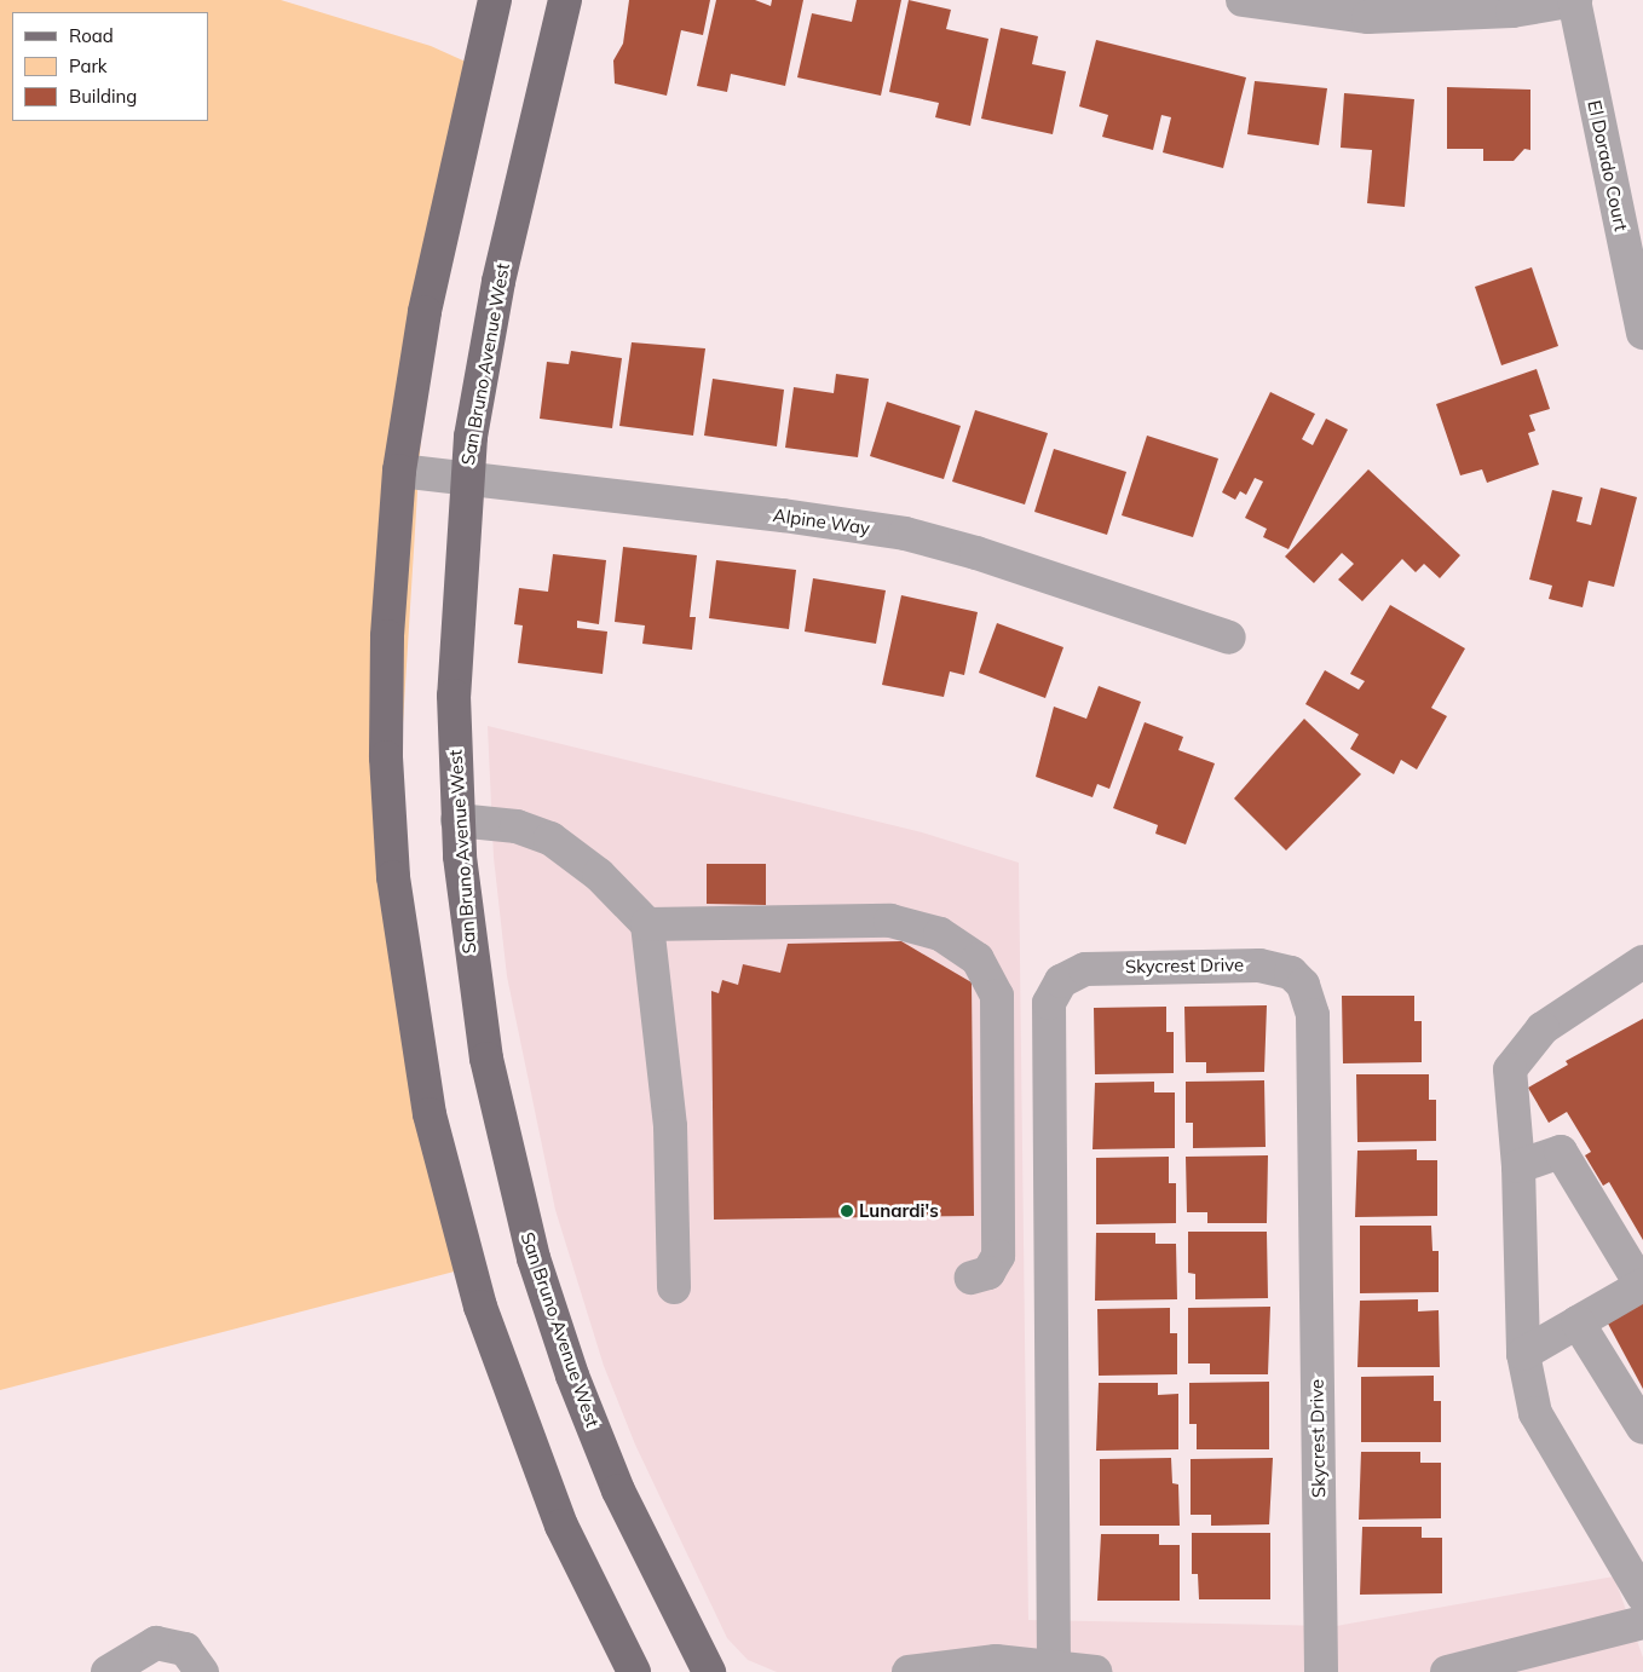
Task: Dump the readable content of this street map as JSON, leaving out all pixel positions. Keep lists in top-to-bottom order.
{
  "streets": {
    "main road": ["San Bruno Avenue West"],
    "street": ["El Dorado Court", "Alpine Way", "Skycrest Drive"]
  },
  "crossings": [
    ["San Bruno Avenue West", "Alpine Way"]
  ],
  "places": ["Lunardi's"],
  "legend": ["Road", "Park", "Building"]
}
